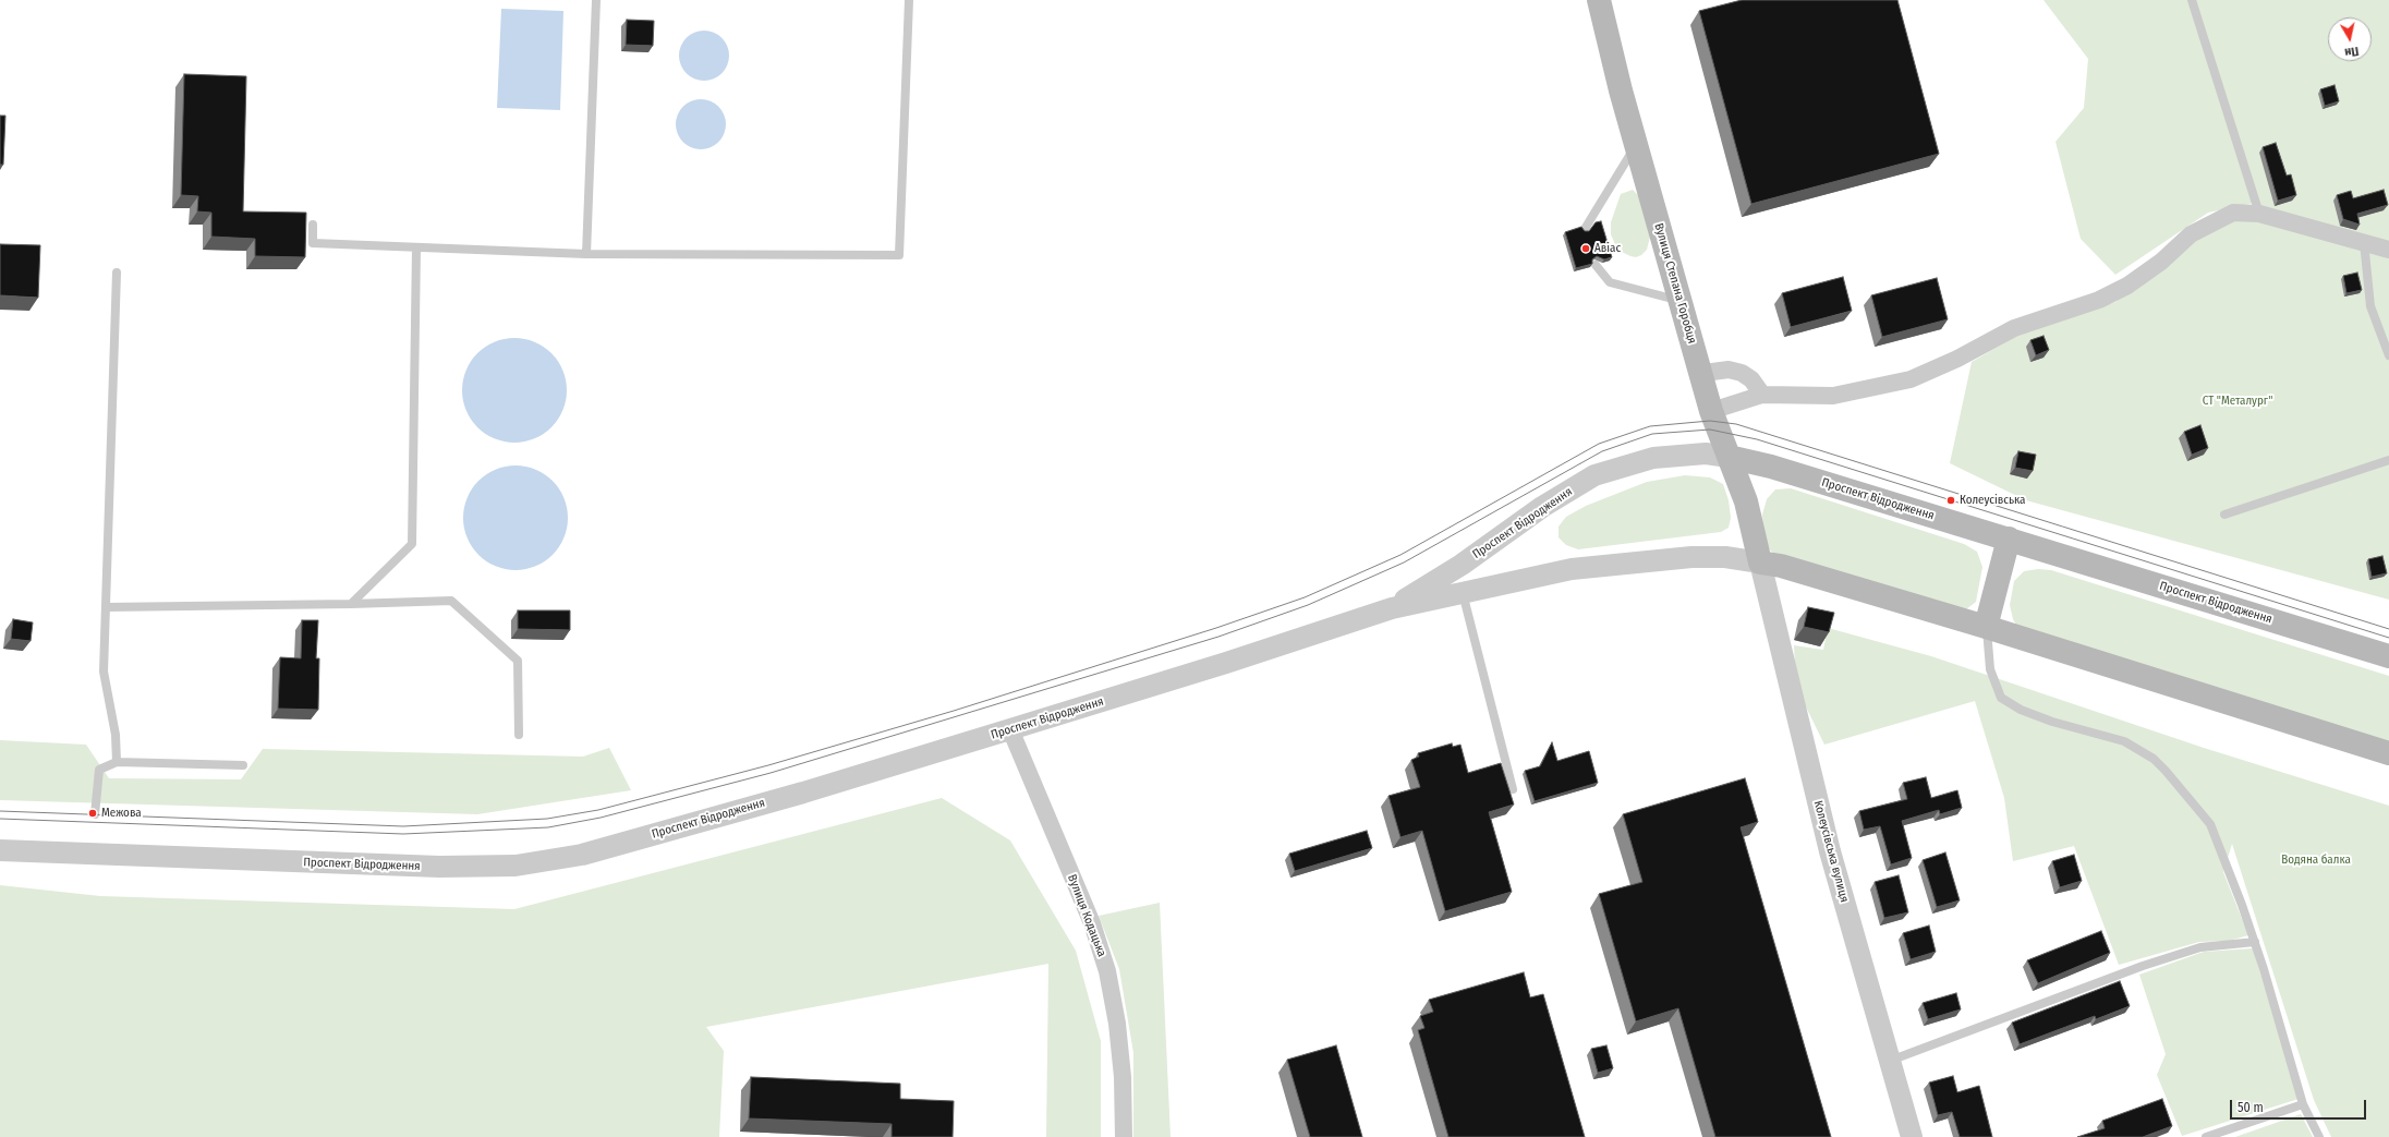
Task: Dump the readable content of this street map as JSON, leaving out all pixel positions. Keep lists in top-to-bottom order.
{
  "streets": {
    "main road": ["Вулиця Степана Горобця", "Проспект Відродження"],
    "street": ["Колеусівська вулиця", "Вулиця Кодацька"]
  },
  "crossings": [
    ["Вулиця Степана Горобця", "Проспект Відродження"],
    ["Вулиця Степана Горобця", "Колеусівська вулиця"],
    ["Проспект Відродження", "Колеусівська вулиця"],
    ["Проспект Відродження", "Вулиця Кодацька"]
  ],
  "parks": ["СТ \"Металург\"", "Водяна балка"],
  "places": ["Авіас", "Колеусівська", "Межова"],
  "scale_bar": "50 m",
  "north": "bottom"
}
